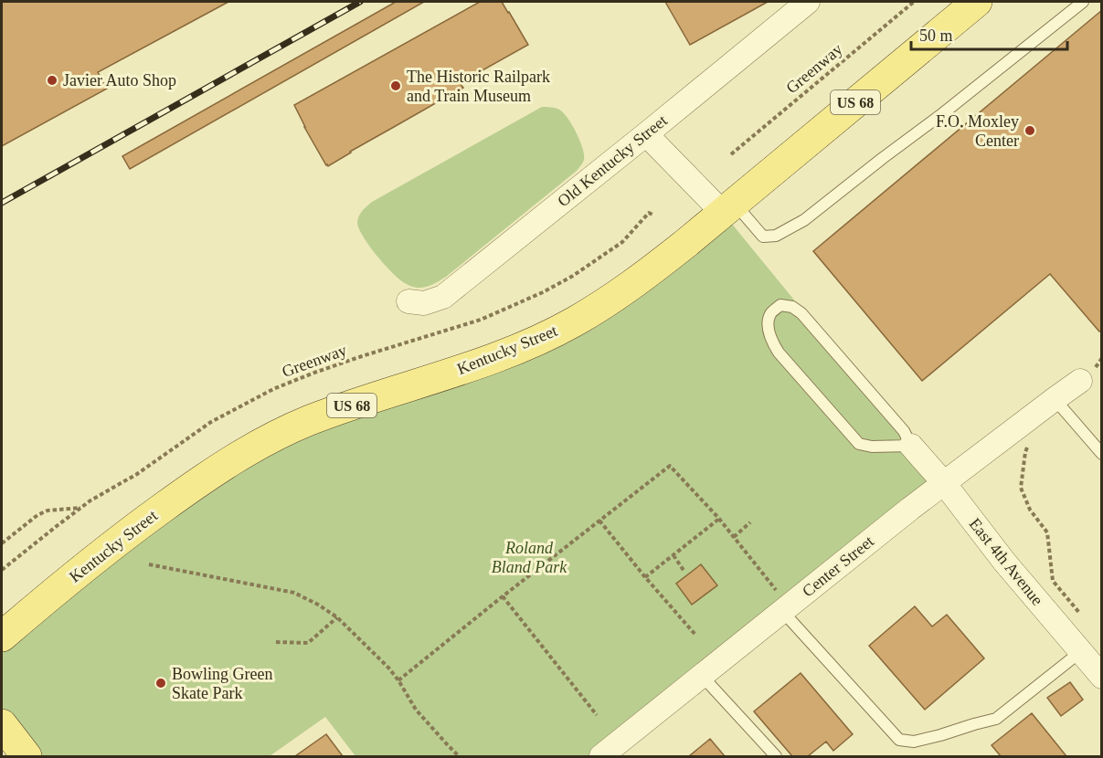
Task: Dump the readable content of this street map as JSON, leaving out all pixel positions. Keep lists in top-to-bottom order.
{
  "streets": {
    "main road": ["US 68", "Kentucky Street"],
    "street": ["Old Kentucky Street", "East 4th Avenue", "Center Street"],
    "path": ["Greenway"]
  },
  "crossings": [
    ["East 4th Avenue", "Center Street"]
  ],
  "parks": ["Roland Bland Park"],
  "places": [
    "Javier Auto Shop",
    "The Historic Railpark and Train Museum",
    "F.O. Moxley Center",
    "Bowling Green Skate Park"
  ],
  "scale_bar": "50 m"
}
